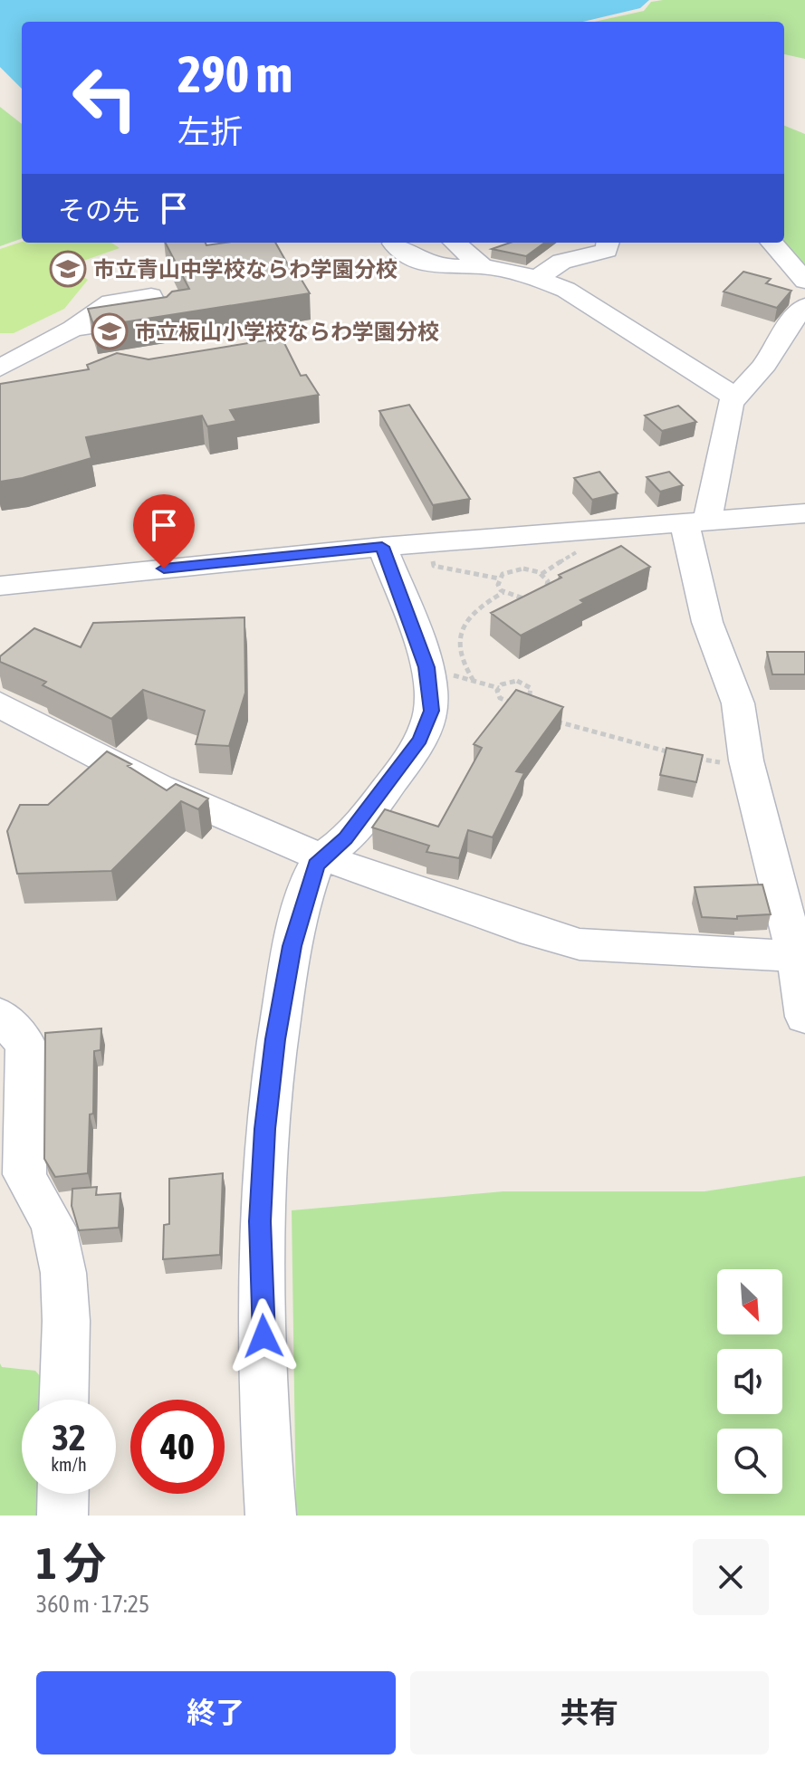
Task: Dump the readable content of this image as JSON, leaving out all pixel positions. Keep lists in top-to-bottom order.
{
  "places": {
    "school or university": ["市立青山中学校ならわ学園分校", "市立板山小学校ならわ学園分校"]
  },
  "north": "bottom right",
  "page": {
    "turn": ["290 m", "左折"],
    "then": "その先",
    "speed": "32 km/h",
    "limit": "40",
    "heading": ["1 分", "360 m · 17:25"],
    "buttons": ["終了", "共有"]
  }
}
